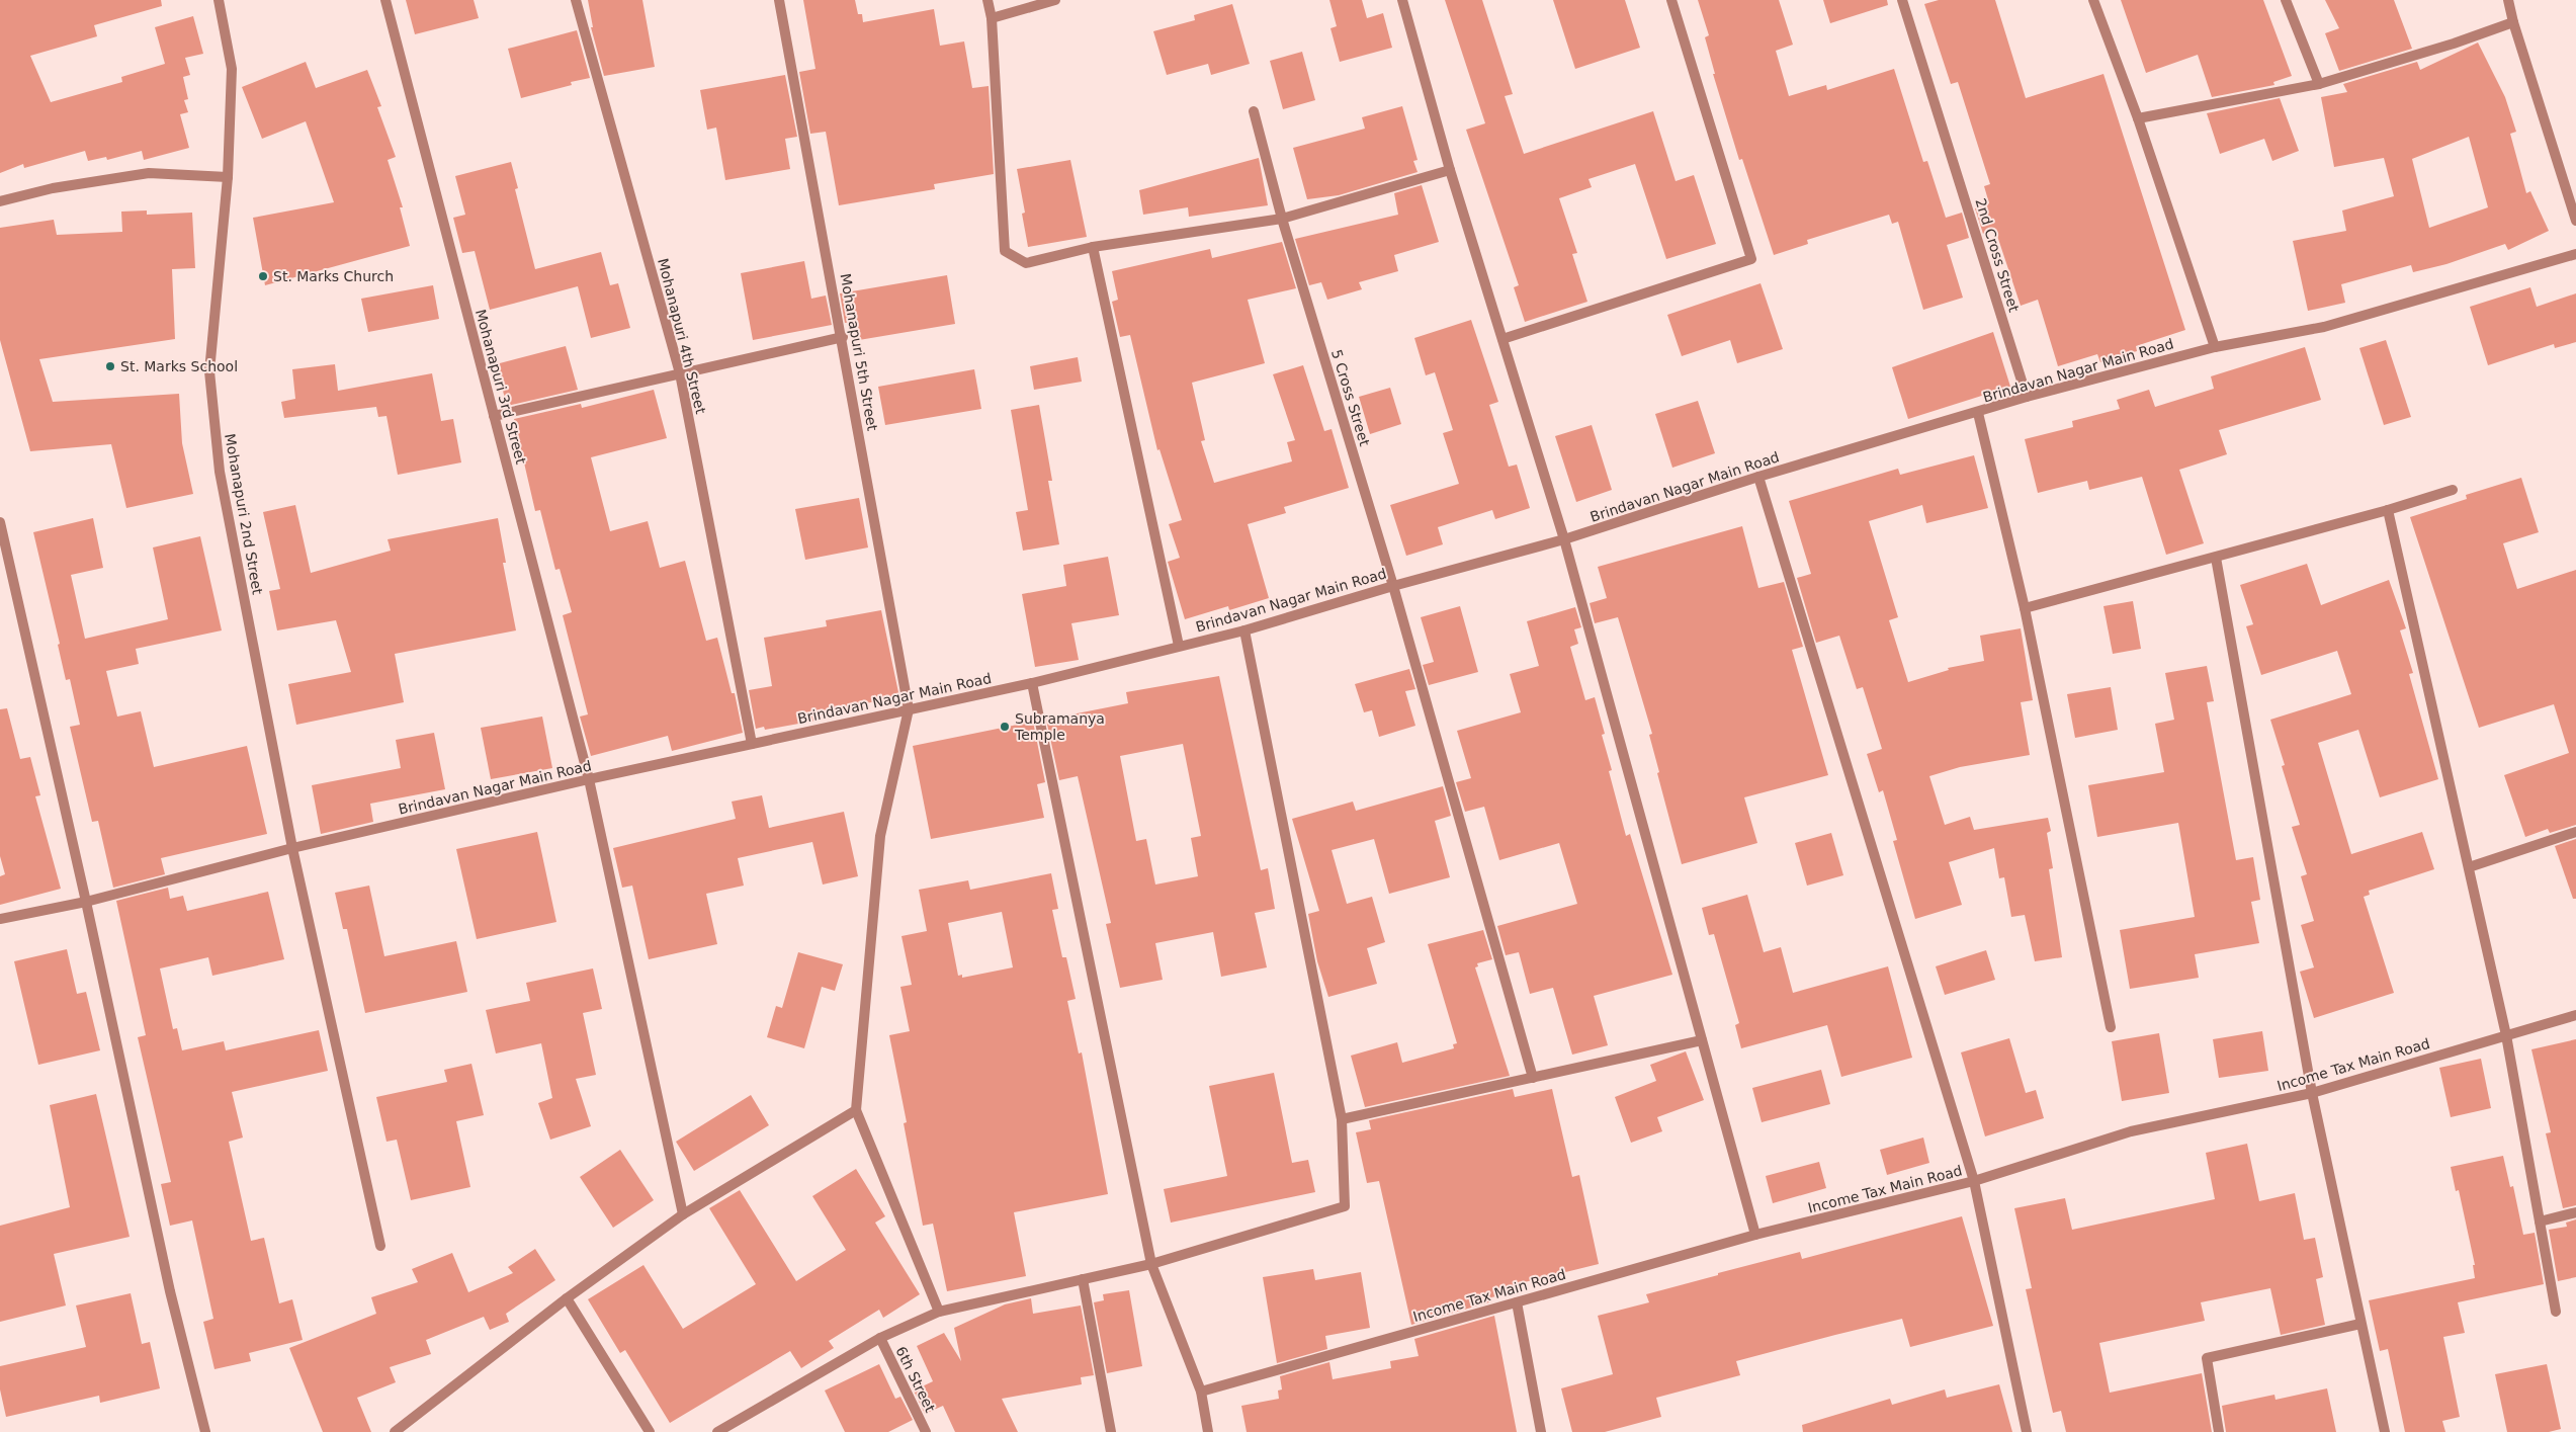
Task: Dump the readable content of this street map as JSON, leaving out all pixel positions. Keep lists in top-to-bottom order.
{
  "streets": {
    "street": [
      "2nd Cross Street",
      "Mohanapuri 4th Street",
      "Mohanapuri 5th Street",
      "Brindavan Nagar Main Road",
      "Mohanapuri 3rd Street",
      "5 Cross Street",
      "Mohanapuri 2nd Street",
      "Income Tax Main Road",
      "6th Street"
    ]
  },
  "crossings": [
    ["2nd Cross Street", "Brindavan Nagar Main Road"],
    ["Mohanapuri 4th Street", "Brindavan Nagar Main Road"],
    ["Mohanapuri 5th Street", "Brindavan Nagar Main Road"],
    ["Brindavan Nagar Main Road", "Mohanapuri 3rd Street"],
    ["Brindavan Nagar Main Road", "5 Cross Street"],
    ["Brindavan Nagar Main Road", "Mohanapuri 2nd Street"]
  ],
  "places": ["St. Marks Church", "St. Marks School", "Subramanya Temple"]
}
